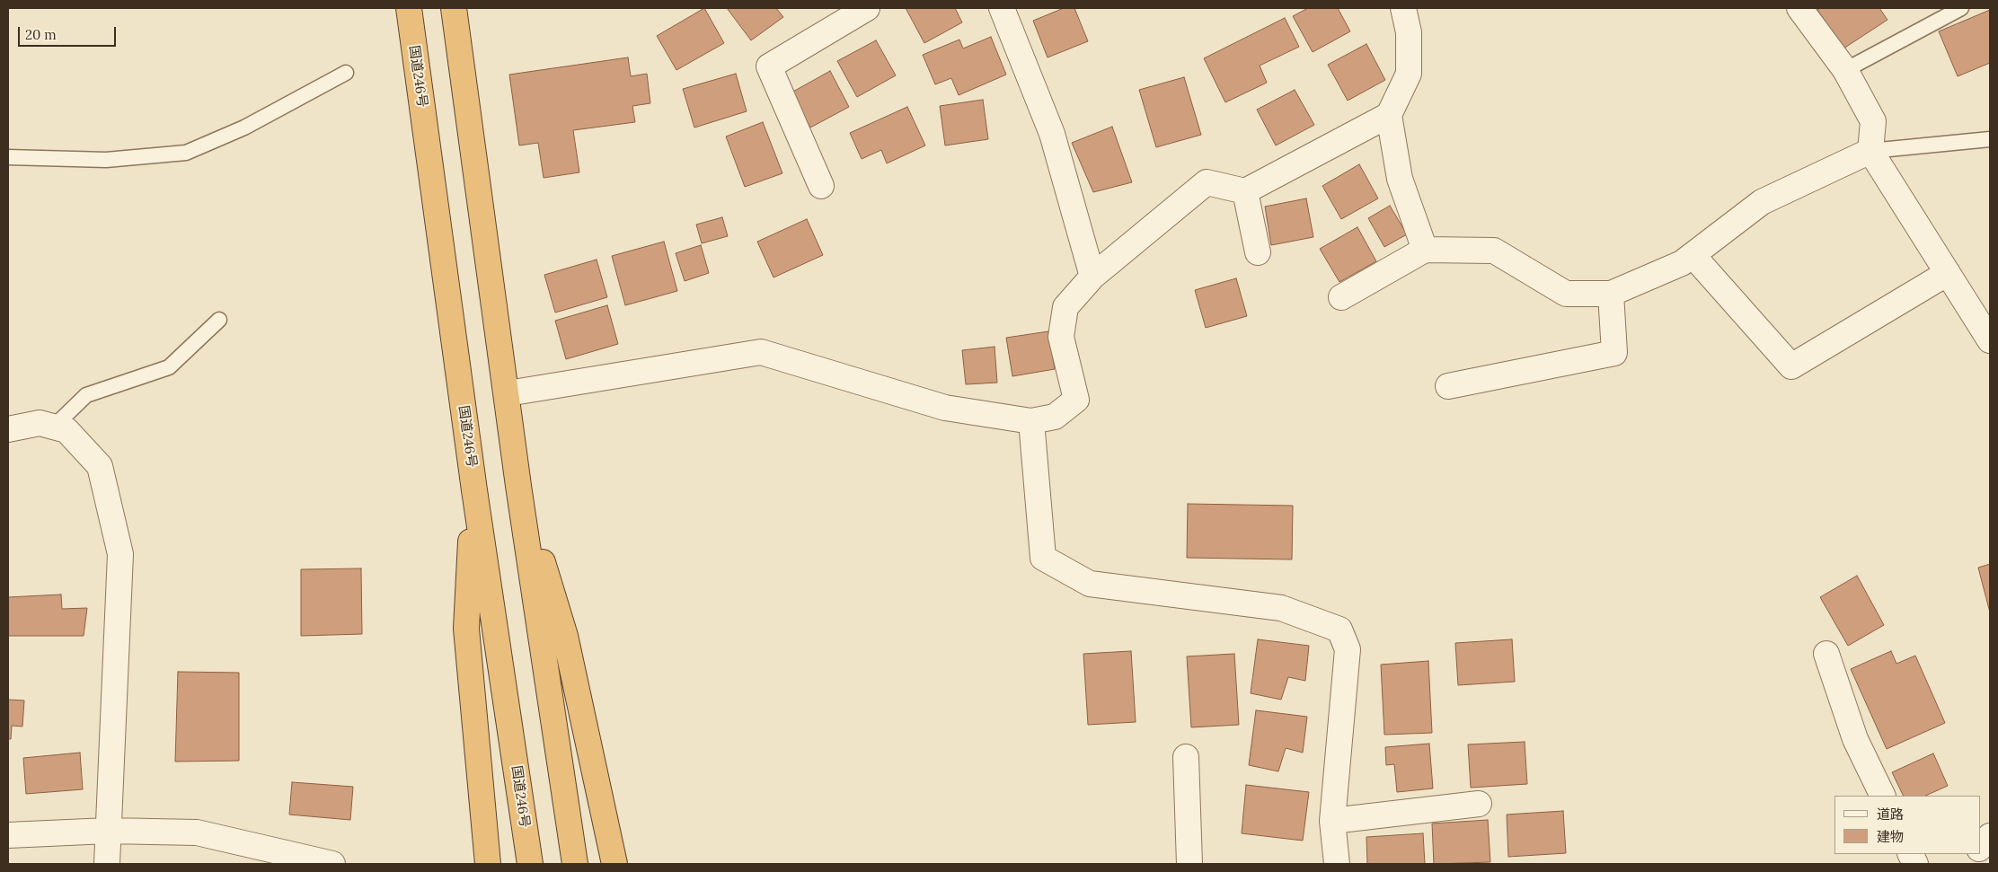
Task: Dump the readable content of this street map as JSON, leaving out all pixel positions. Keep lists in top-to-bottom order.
{
  "streets": {
    "highway": ["国道246号"]
  },
  "legend": ["道路", "建物"],
  "scale_bar": "20 m"
}
